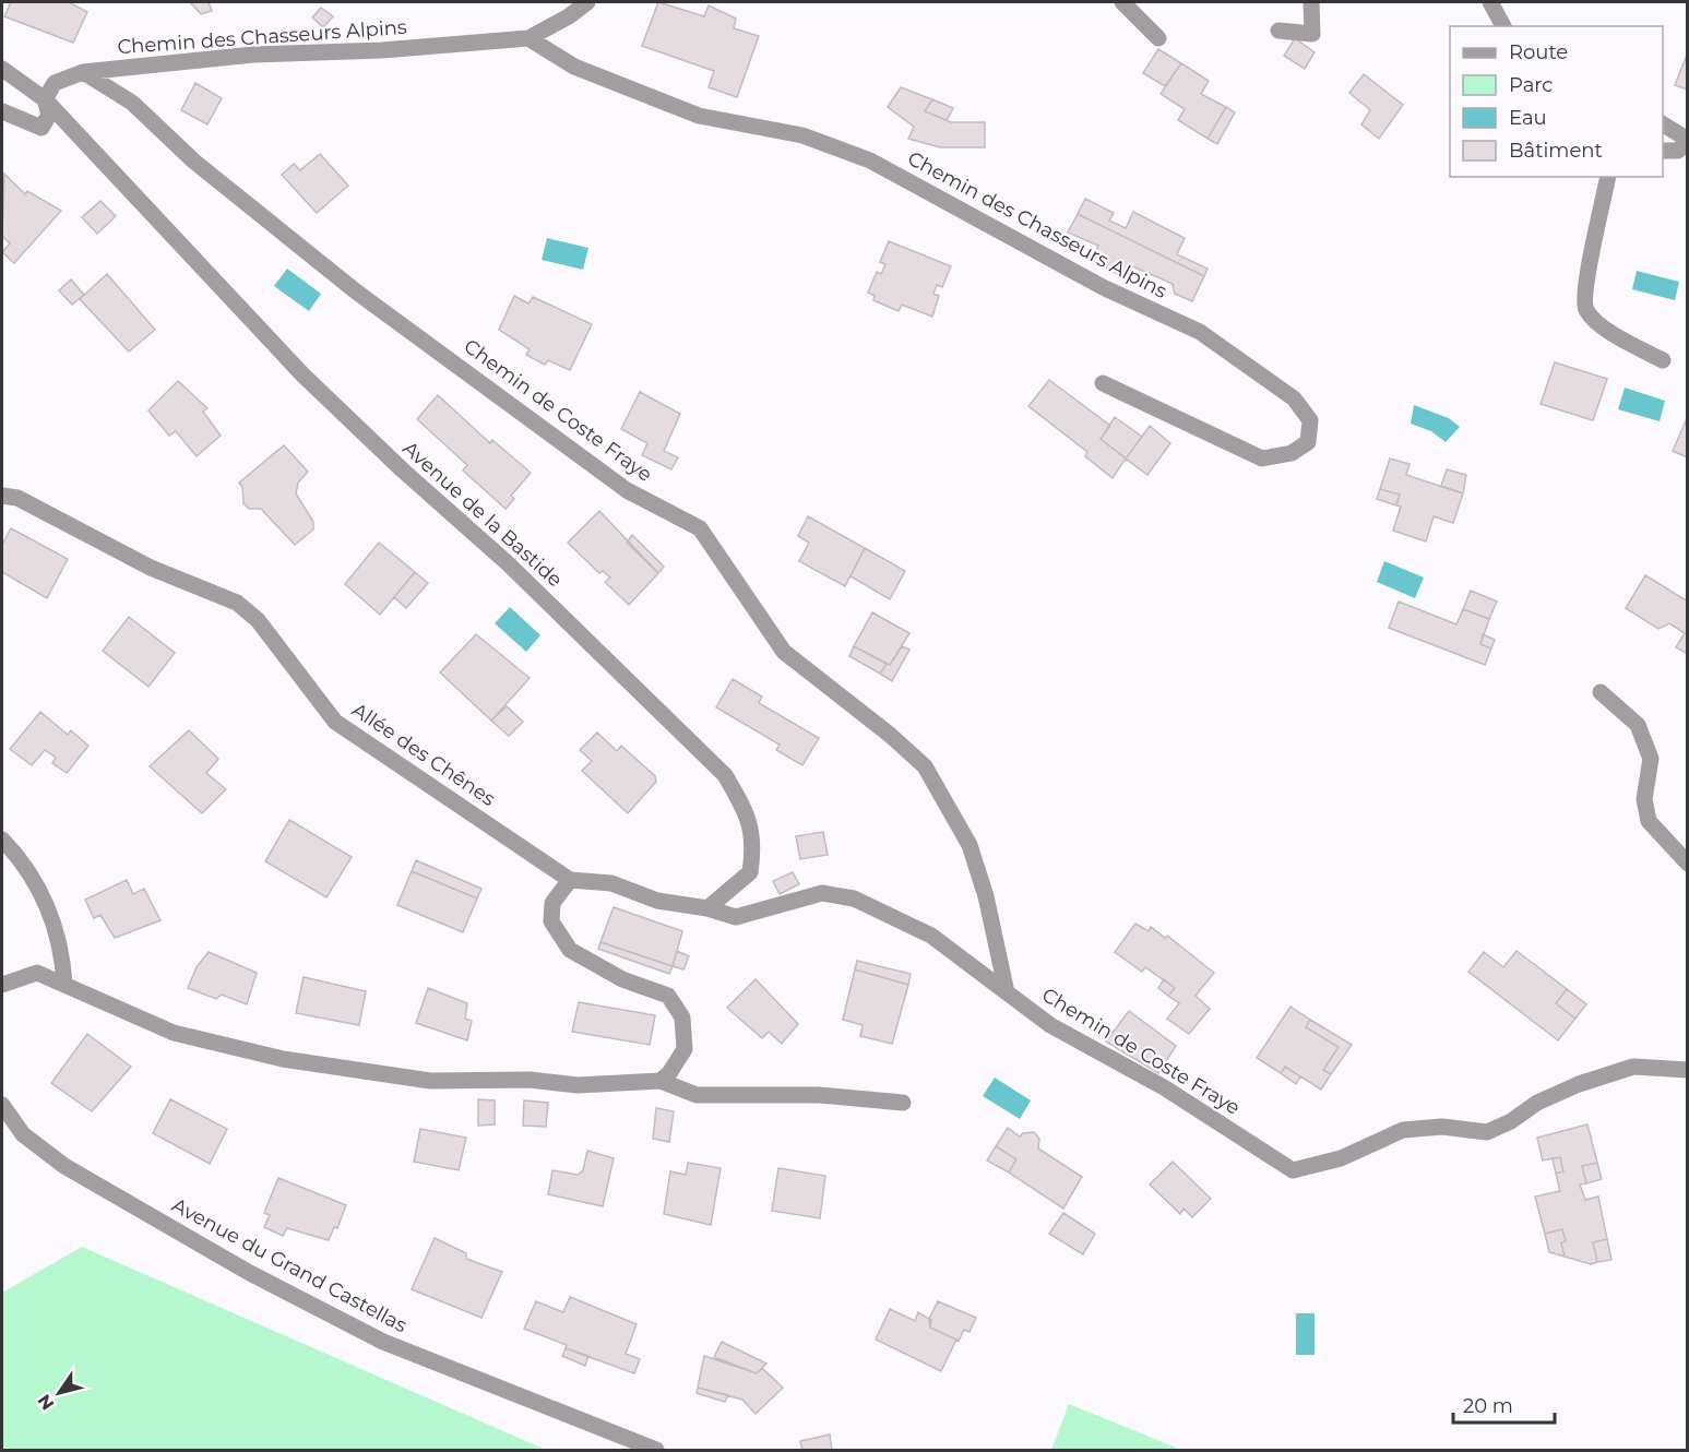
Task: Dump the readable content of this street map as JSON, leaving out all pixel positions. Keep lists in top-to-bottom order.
{
  "streets": {
    "street": [
      "Chemin des Chasseurs Alpins",
      "Chemin de Coste Fraye",
      "Avenue de la Bastide",
      "Allée des Chênes",
      "Avenue du Grand Castellas"
    ]
  },
  "crossings": [
    ["Chemin des Chasseurs Alpins", "Chemin de Coste Fraye"],
    ["Chemin des Chasseurs Alpins", "Avenue de la Bastide"]
  ],
  "legend": [
    "Route",
    "Parc",
    "Eau",
    "Bâtiment"
  ],
  "scale_bar": "20 m",
  "north": "bottom left"
}
